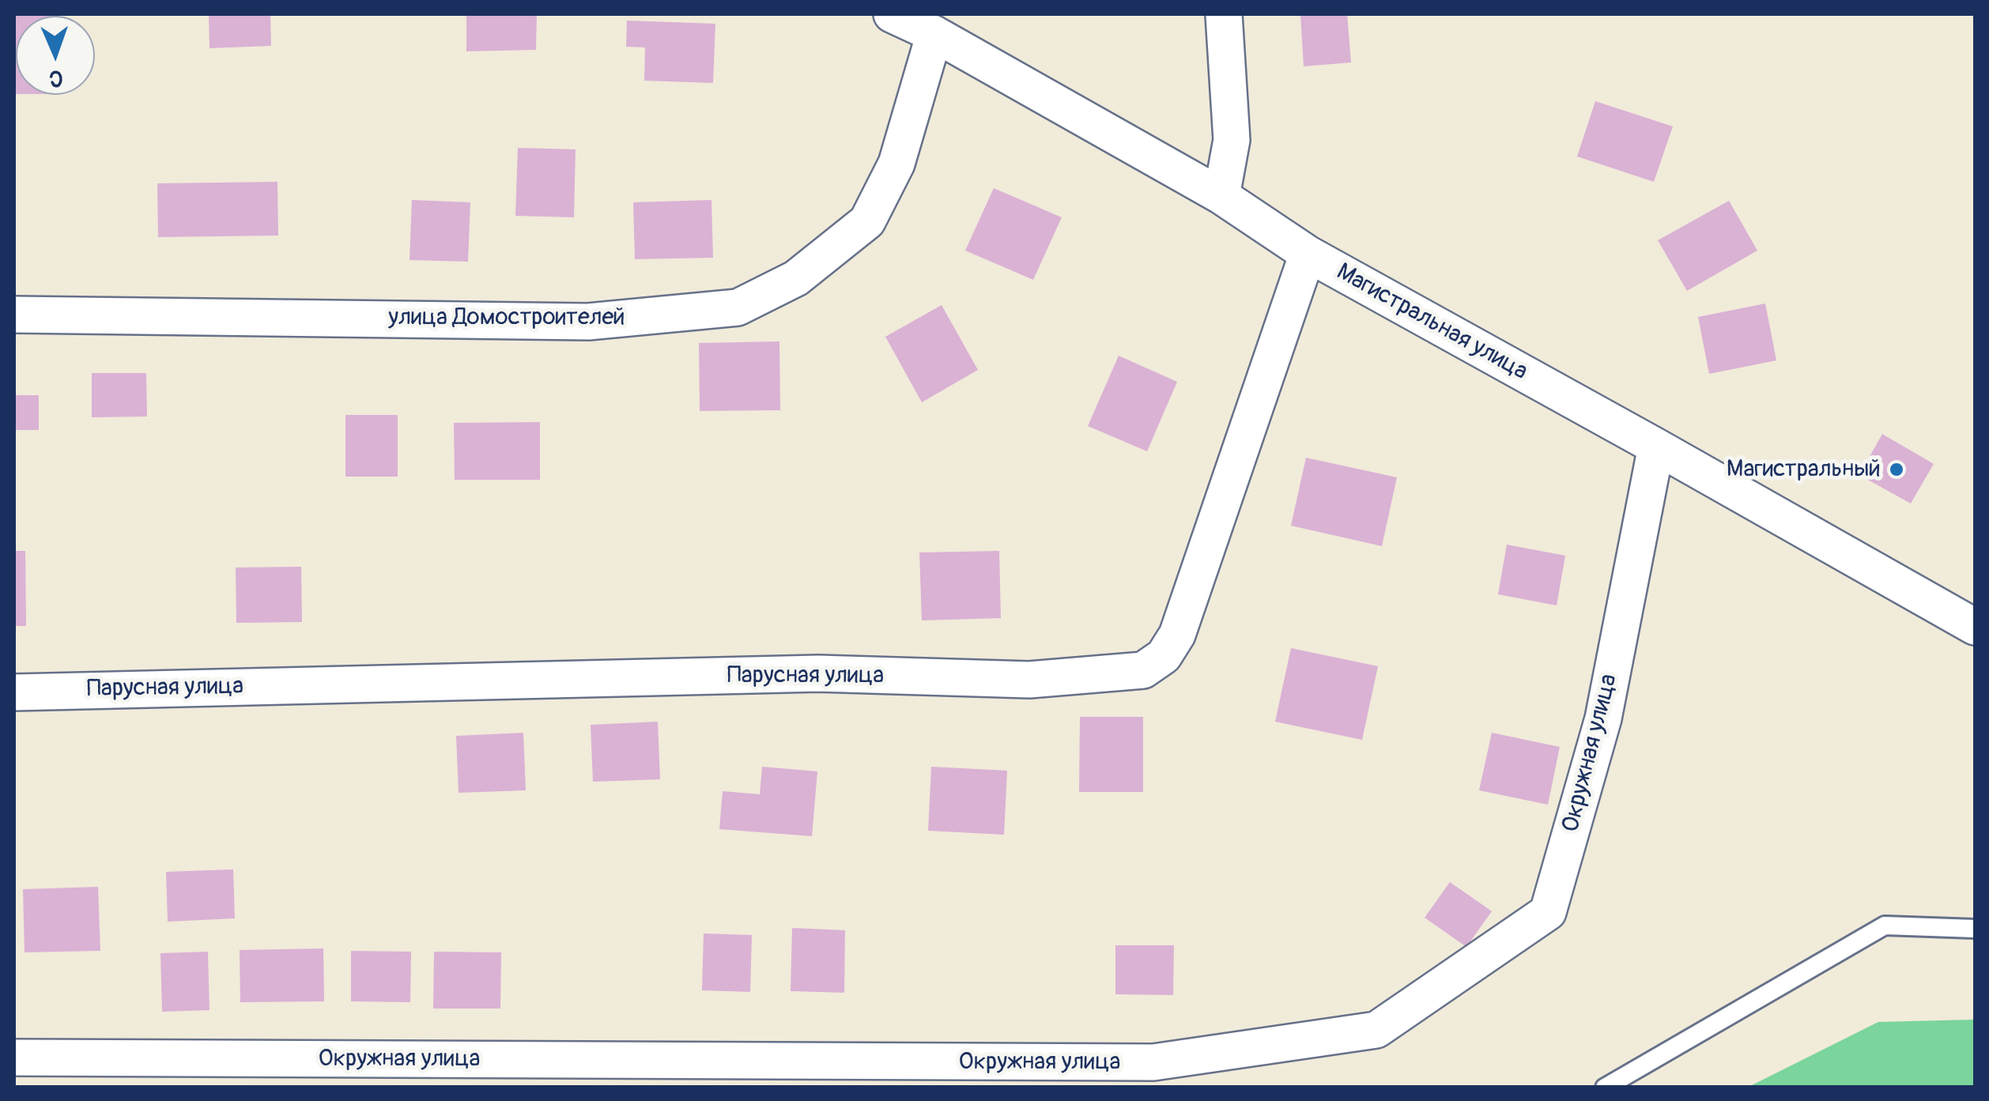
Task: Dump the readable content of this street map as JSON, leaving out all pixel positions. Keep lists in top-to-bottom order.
{
  "streets": {
    "street": [
      "улица Домостроителей",
      "Магистральная улица",
      "Парусная улица",
      "Окружная улица"
    ]
  },
  "crossings": [
    ["улица Домостроителей", "Магистральная улица"],
    ["Магистральная улица", "Парусная улица"],
    ["Магистральная улица", "Окружная улица"]
  ],
  "places": ["Магистральный"],
  "north": "bottom"
}
